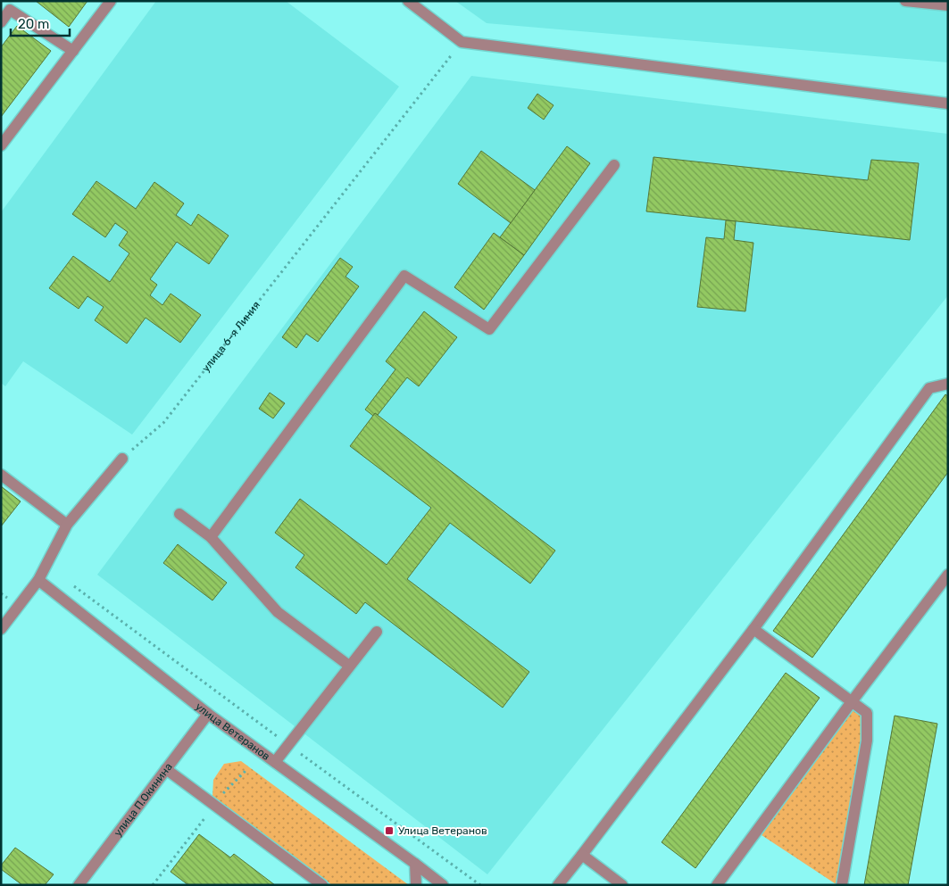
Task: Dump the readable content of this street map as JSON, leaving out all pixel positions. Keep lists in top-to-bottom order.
{
  "streets": {
    "street": ["улица Ветеранов", "улица П.Окинина"],
    "path": ["улица 6-я Линия"]
  },
  "crossings": [
    ["улица Ветеранов", "улица П.Окинина"]
  ],
  "places": {
    "transit": ["Улица Ветеранов"]
  },
  "scale_bar": "20 m"
}
